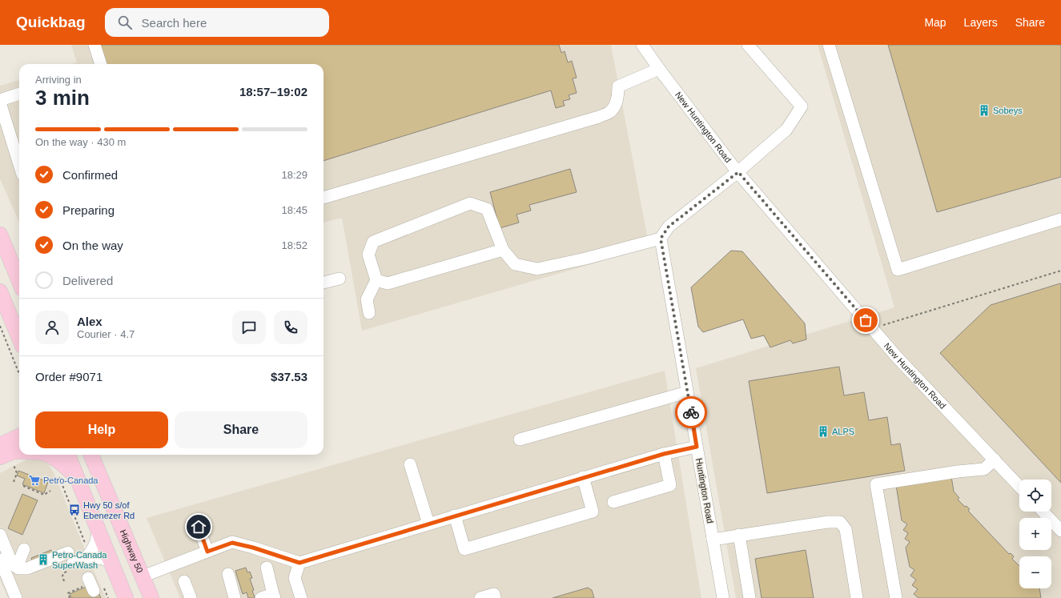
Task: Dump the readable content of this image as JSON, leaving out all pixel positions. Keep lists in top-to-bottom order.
{
  "streets": {
    "main road": ["Highway 50"],
    "street": ["New Huntington Road", "Huntington Road"]
  },
  "places": {
    "building": ["Sobeys", "ALPS", "Petro-Canada SuperWash"],
    "supermarket": ["Petro-Canada"],
    "bus stop": ["Hwy 50 s/of Ebenezer Rd"]
  },
  "page": {
    "header": "Quickbag",
    "search": "Search here",
    "nav": ["Map", "Layers", "Share"],
    "heading": ["3 min", "Arriving in", "18:57–19:02"],
    "panel": [
      "Alex",
      "Courier · 4.7",
      "Order #9071",
      "$37.53"
    ],
    "bar": "On the way · 430 m",
    "list": [
      ["Confirmed", "18:29"],
      ["Preparing", "18:45"],
      ["On the way", "18:52"],
      "Delivered"
    ],
    "buttons": ["Help", "Share"],
    "map_buttons": ["+", "−"]
  }
}
